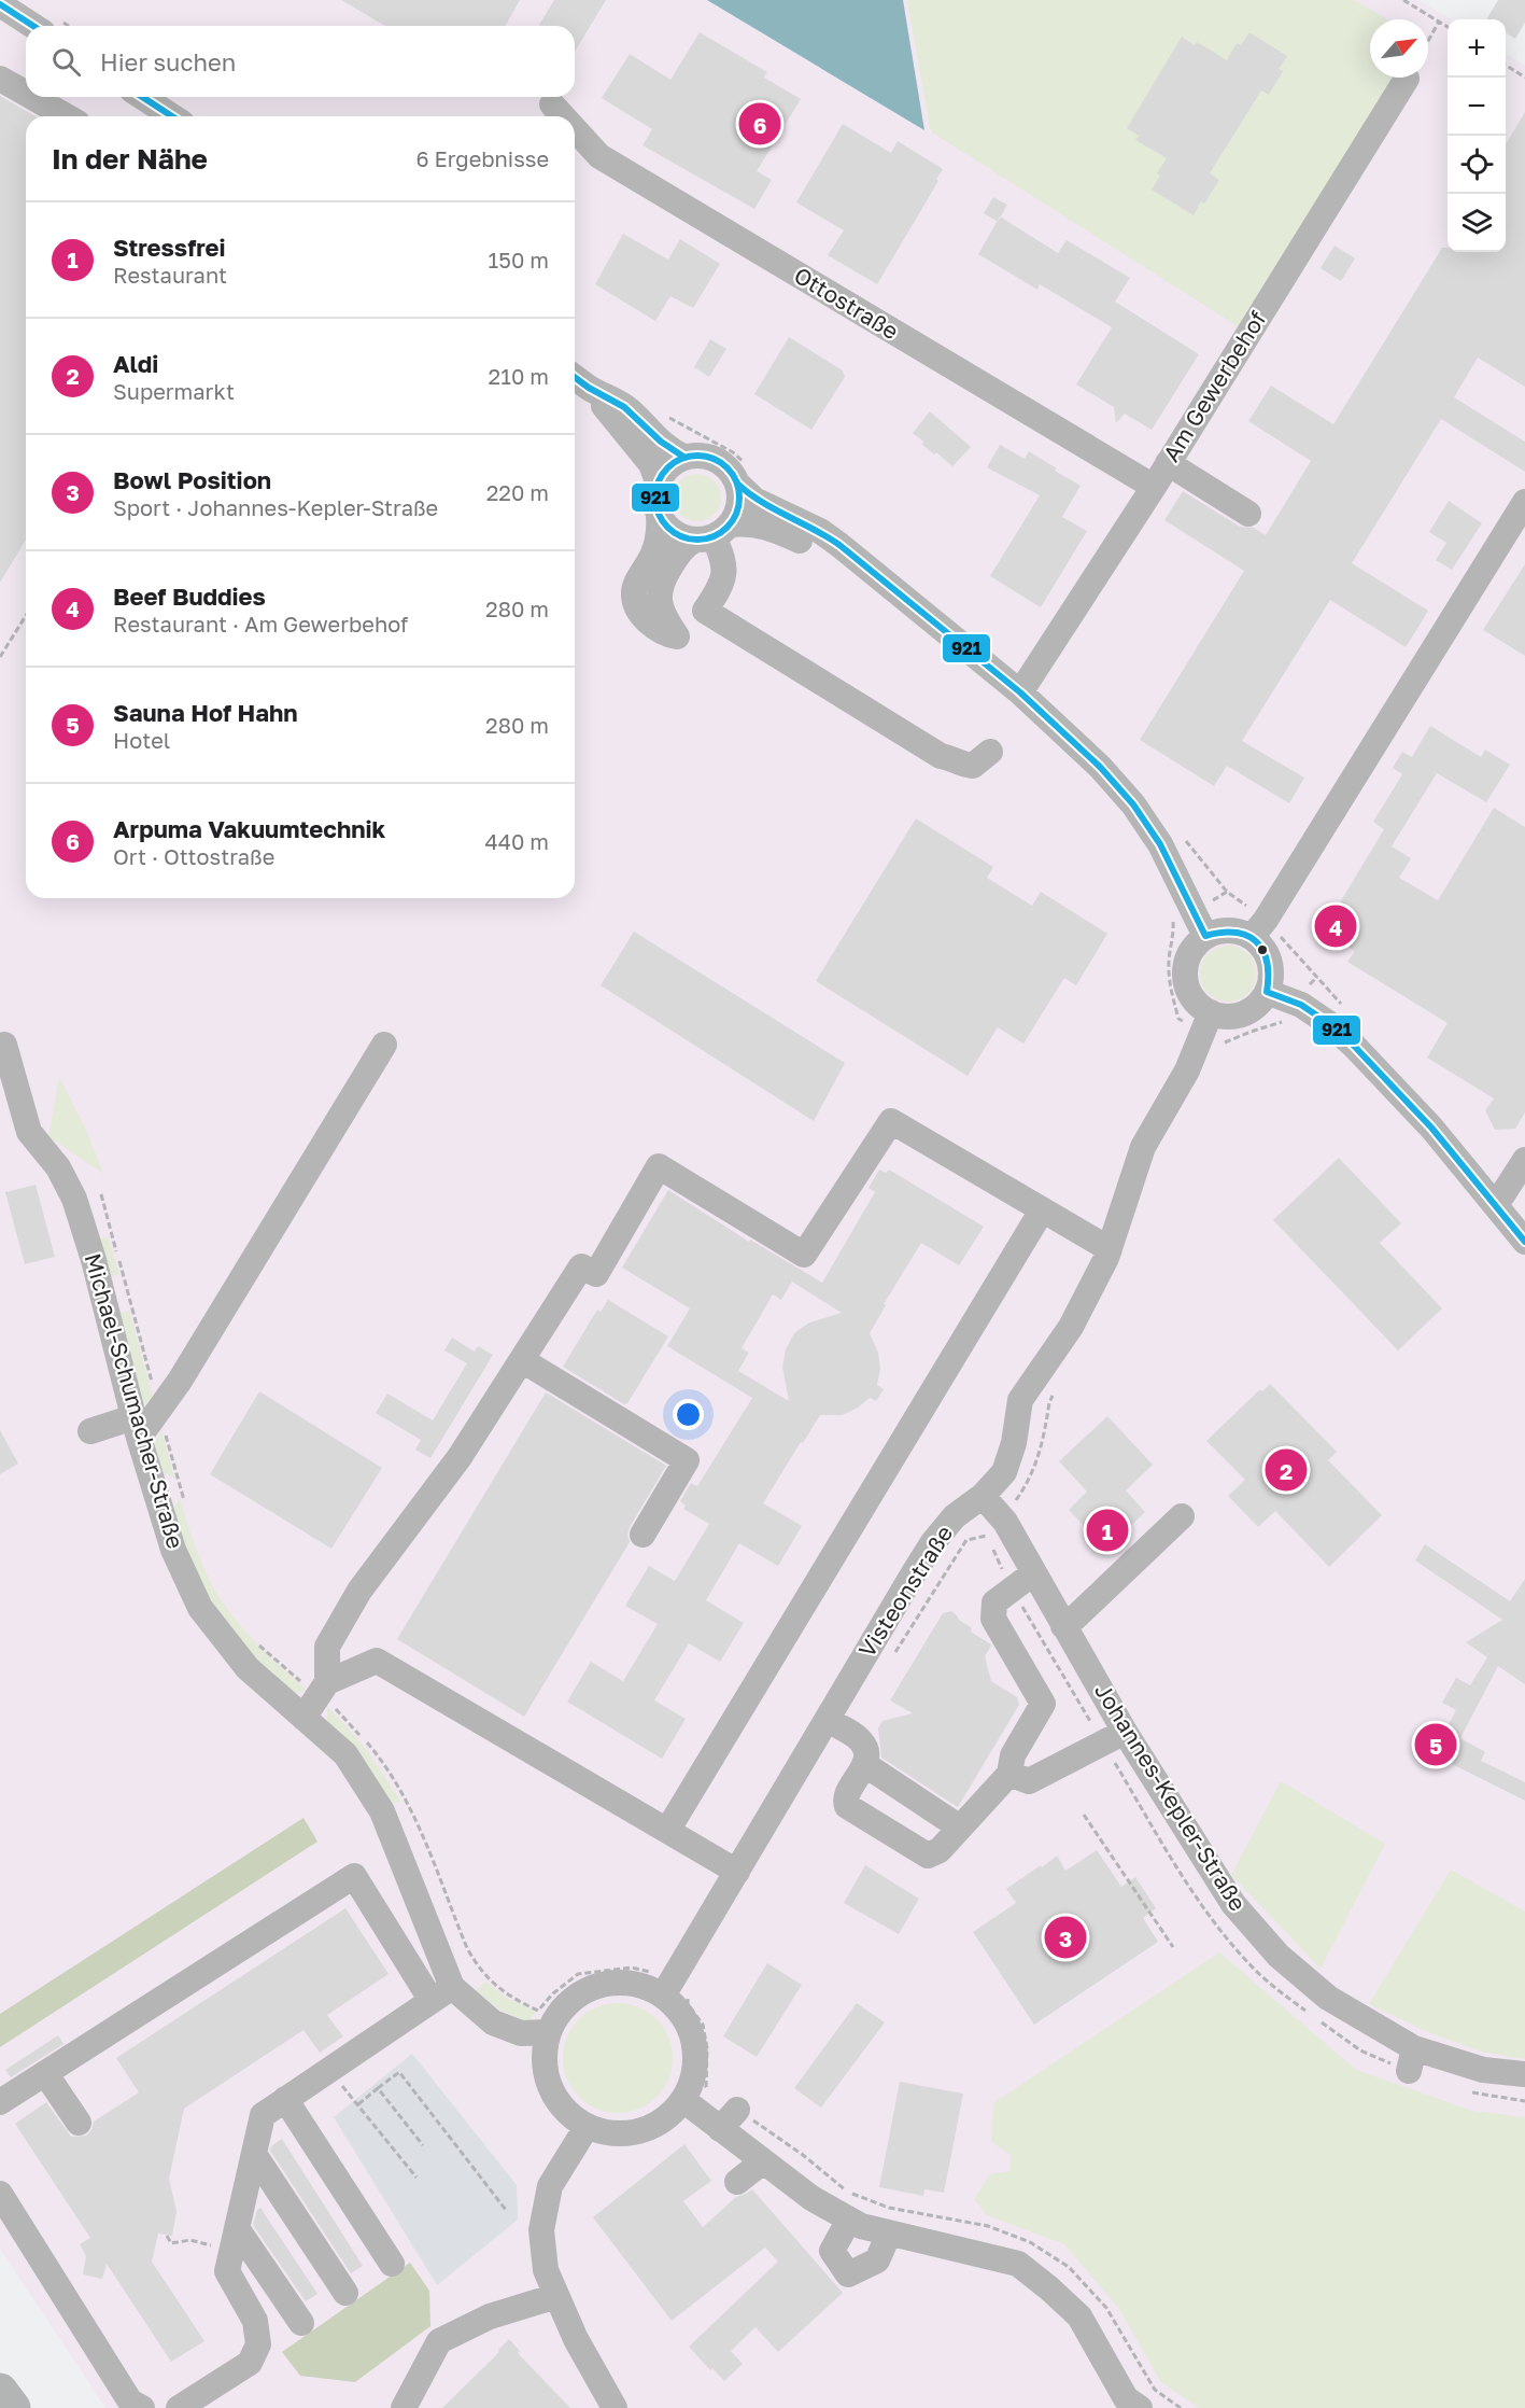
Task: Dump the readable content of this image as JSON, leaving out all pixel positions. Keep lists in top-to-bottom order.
{
  "streets": {
    "street": [
      "Ottostraße",
      "Am Gewerbehof",
      "Michael-Schumacher-Straße",
      "Visteonstraße",
      "Johannes-Kepler-Straße"
    ]
  },
  "crossings": [
    ["Ottostraße", "Am Gewerbehof"],
    ["Michael-Schumacher-Straße", "Visteonstraße"],
    ["Visteonstraße", "Johannes-Kepler-Straße"]
  ],
  "lines": ["transit line 921"],
  "north": "top right",
  "page": {
    "map_buttons": ["+", "−"],
    "search": "Hier suchen",
    "pins": [
      "6",
      "4",
      "2",
      "1",
      "5",
      "3"
    ],
    "heading": ["In der Nähe", "6 Ergebnisse"],
    "list": [
      {
        "mark": "1",
        "name": "Stressfrei",
        "note": "Restaurant",
        "value": "150 m"
      },
      {
        "mark": "2",
        "name": "Aldi",
        "note": "Supermarkt",
        "value": "210 m"
      },
      {
        "mark": "3",
        "name": "Bowl Position",
        "note": "Sport · Johannes-Kepler-Straße",
        "value": "220 m"
      },
      {
        "mark": "4",
        "name": "Beef Buddies",
        "note": "Restaurant · Am Gewerbehof",
        "value": "280 m"
      },
      {
        "mark": "5",
        "name": "Sauna Hof Hahn",
        "note": "Hotel",
        "value": "280 m"
      },
      {
        "mark": "6",
        "name": "Arpuma Vakuumtechnik",
        "note": "Ort · Ottostraße",
        "value": "440 m"
      }
    ]
  }
}
